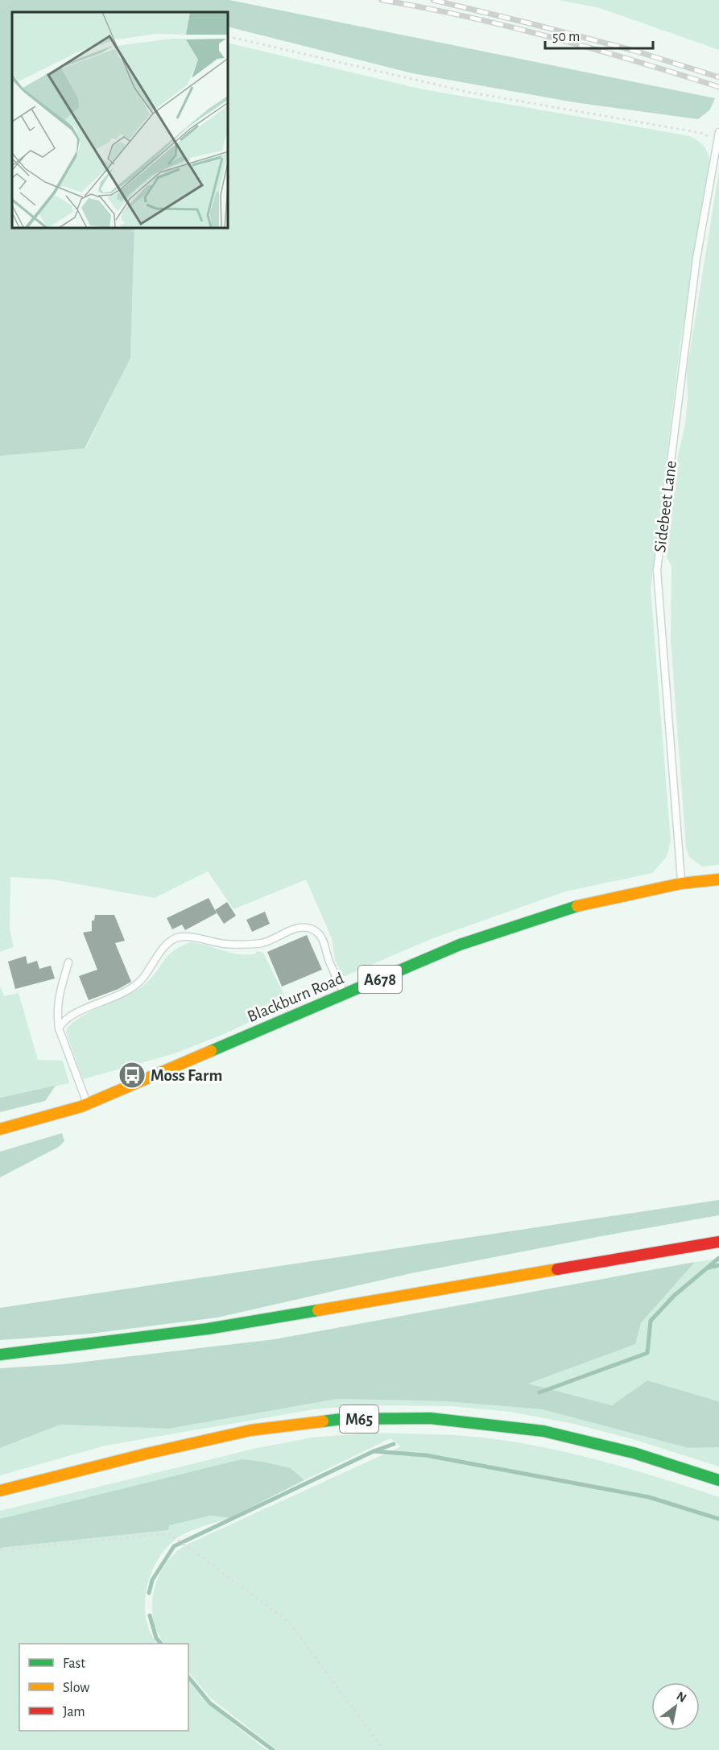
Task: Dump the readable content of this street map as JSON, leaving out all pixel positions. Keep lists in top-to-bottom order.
{
  "streets": {
    "main road": ["A678", "Blackburn Road", "M65"],
    "lane": ["Sidebeet Lane"]
  },
  "crossings": [
    ["Sidebeet Lane", "Blackburn Road"]
  ],
  "places": {
    "bus stop": ["Moss Farm"]
  },
  "legend": ["Fast", "Slow", "Jam"],
  "scale_bar": "50 m",
  "north": "top right"
}
